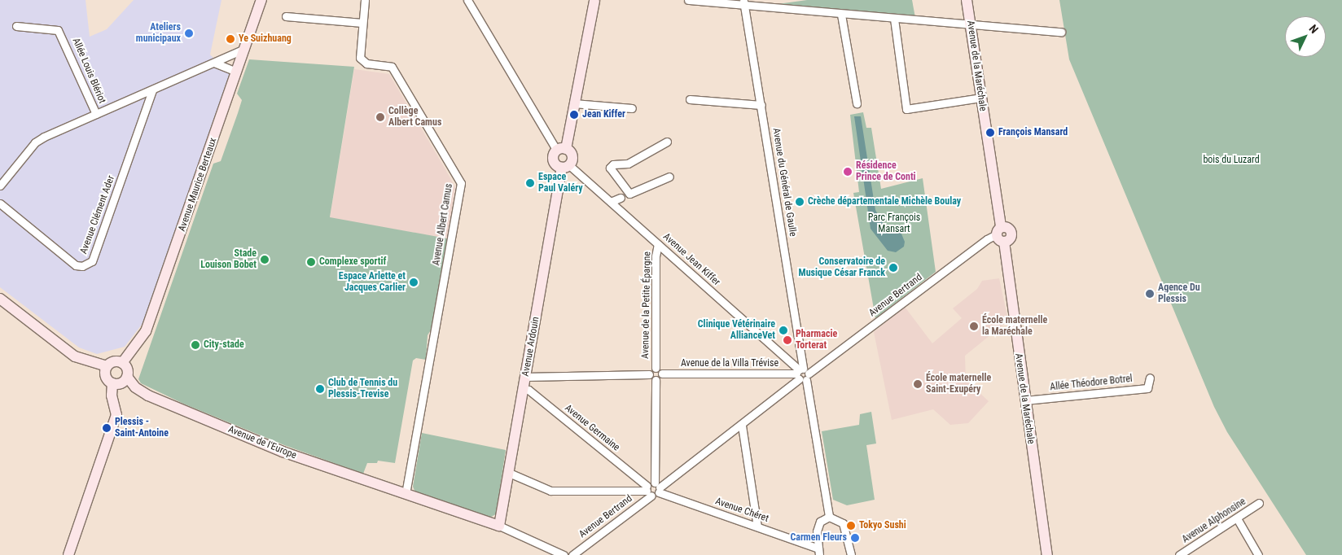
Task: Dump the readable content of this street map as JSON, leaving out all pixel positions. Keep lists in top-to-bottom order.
{
  "streets": {
    "street": [
      "Avenue de la Maréchale",
      "Allée Louis Blériot",
      "Avenue du Général de Gaulle",
      "Avenue Maurice Berteaux",
      "Avenue Clément Ader",
      "Avenue Albert Camus",
      "Avenue Jean Kiffer",
      "Avenue Bertrand",
      "Avenue de la Petite Épargne",
      "Avenue Ardouin",
      "Avenue de la Villa Trévise",
      "Allée Théodore Botrel",
      "Avenue Germaine",
      "Avenue de l'Europe",
      "Avenue Chéret",
      "Avenue Alphonsine"
    ]
  },
  "crossings": [
    ["Avenue de la Maréchale", "Avenue Bertrand"],
    ["Avenue de la Maréchale", "Allée Théodore Botrel"],
    ["Avenue du Général de Gaulle", "Avenue Jean Kiffer"],
    ["Avenue du Général de Gaulle", "Avenue Bertrand"],
    ["Avenue du Général de Gaulle", "Avenue de la Villa Trévise"],
    ["Avenue Maurice Berteaux", "Avenue de l'Europe"],
    ["Avenue Albert Camus", "Avenue de l'Europe"],
    ["Avenue Jean Kiffer", "Avenue Bertrand"],
    ["Avenue Jean Kiffer", "Avenue de la Petite Épargne"],
    ["Avenue Jean Kiffer", "Avenue Ardouin"],
    ["Avenue Jean Kiffer", "Avenue de la Villa Trévise"],
    ["Avenue Bertrand", "Avenue de la Villa Trévise"],
    ["Avenue Bertrand", "Avenue Germaine"],
    ["Avenue Bertrand", "Avenue Chéret"],
    ["Avenue Ardouin", "Avenue Germaine"],
    ["Avenue Ardouin", "Avenue de l'Europe"]
  ],
  "parks": ["bois du Luzard", "Parc François Mansart"],
  "places": [
    "Ateliers municipaux",
    "Ye Suizhuang",
    "Jean Kiffer",
    "Collège Albert Camus",
    "François Mansard",
    "Résidence Prince de Conti",
    "Espace Paul Valéry",
    "Crèche départementale Michèle Boulay",
    "Stade Louison Bobet",
    "Complexe sportif",
    "Conservatoire de Musique César Franck",
    "Espace Arlette et Jacques Carlier",
    "Agence Du Plessis",
    "École maternelle la Maréchale",
    "Clinique Vétérinaire AllianceVet",
    "Pharmacie Torterat",
    "City-stade",
    "École maternelle Saint-Exupéry",
    "Club de Tennis du Plessis-Trevise",
    "Plessis - Saint-Antoine",
    "Tokyo Sushi",
    "Carmen Fleurs"
  ],
  "north": "top right"
}
